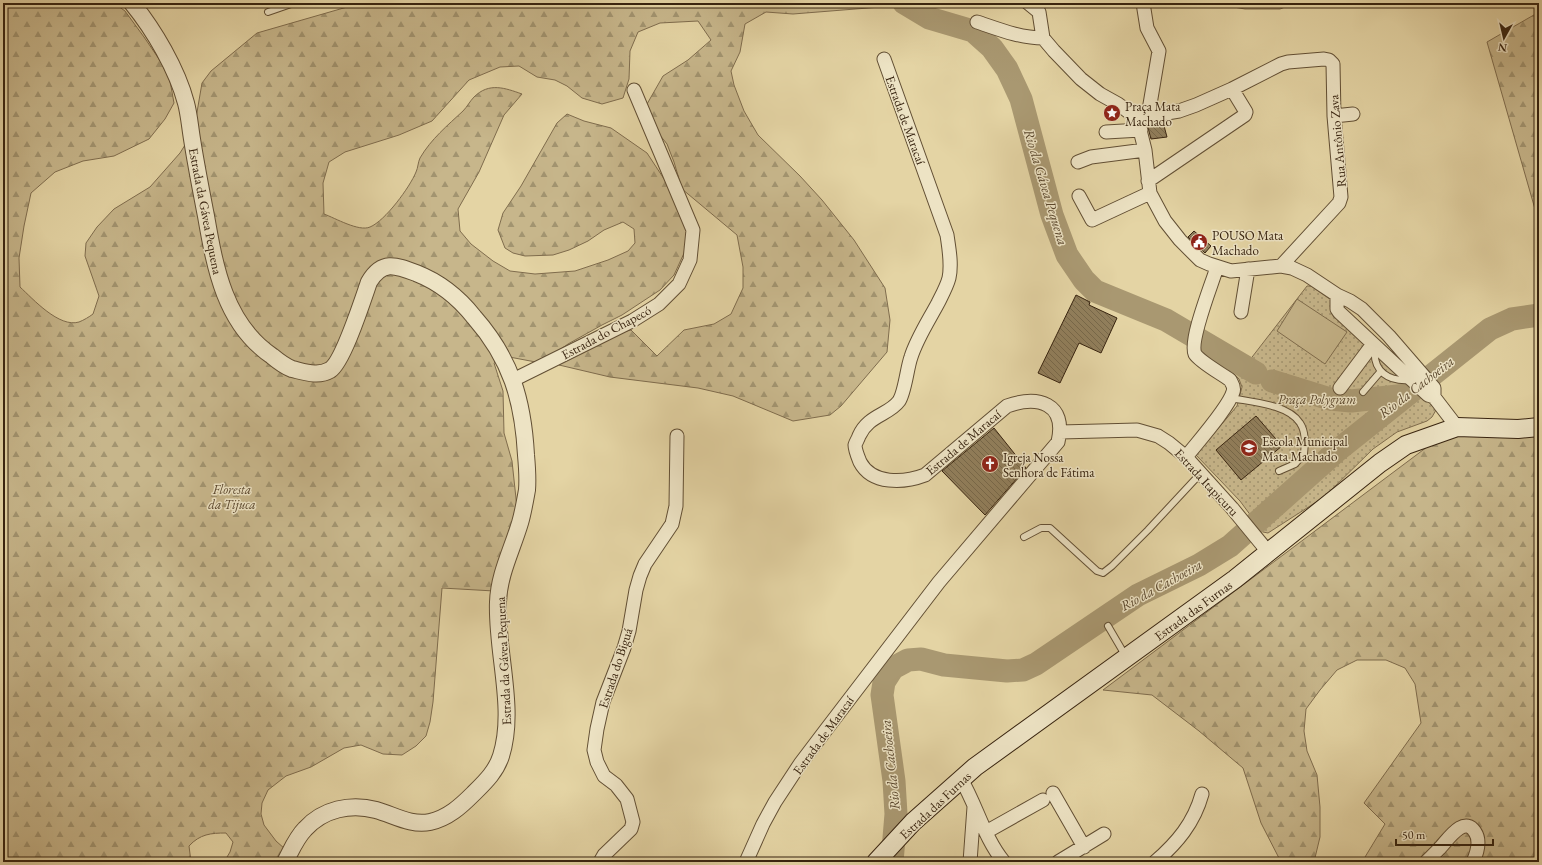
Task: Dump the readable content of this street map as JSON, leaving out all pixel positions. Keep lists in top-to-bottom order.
{
  "streets": {
    "main road": ["Estrada das Furnas"],
    "street": [
      "Estrada de Maracaí",
      "Rua Antônio Zava",
      "Estrada da Gávea Pequena",
      "Estrada do Chapecó",
      "Estrada Itapicuru",
      "Estrada do Biguá"
    ]
  },
  "crossings": [
    ["Estrada de Maracaí", "Estrada Itapicuru"],
    ["Estrada da Gávea Pequena", "Estrada do Chapecó"],
    ["Estrada Itapicuru", "Estrada das Furnas"]
  ],
  "water": ["Rio da Gávea Pequena", "Rio da Cachoeira"],
  "parks": ["Praça Polygram", "Floresta da Tijuca"],
  "places": {
    "place": ["Praça Mata Machado"],
    "public building": ["POUSO Mata Machado"],
    "school or university": ["Escola Municipal Mata Machado"],
    "church": ["Igreja Nossa Senhora de Fátima"]
  },
  "scale_bar": "50 m",
  "north": "bottom"
}
